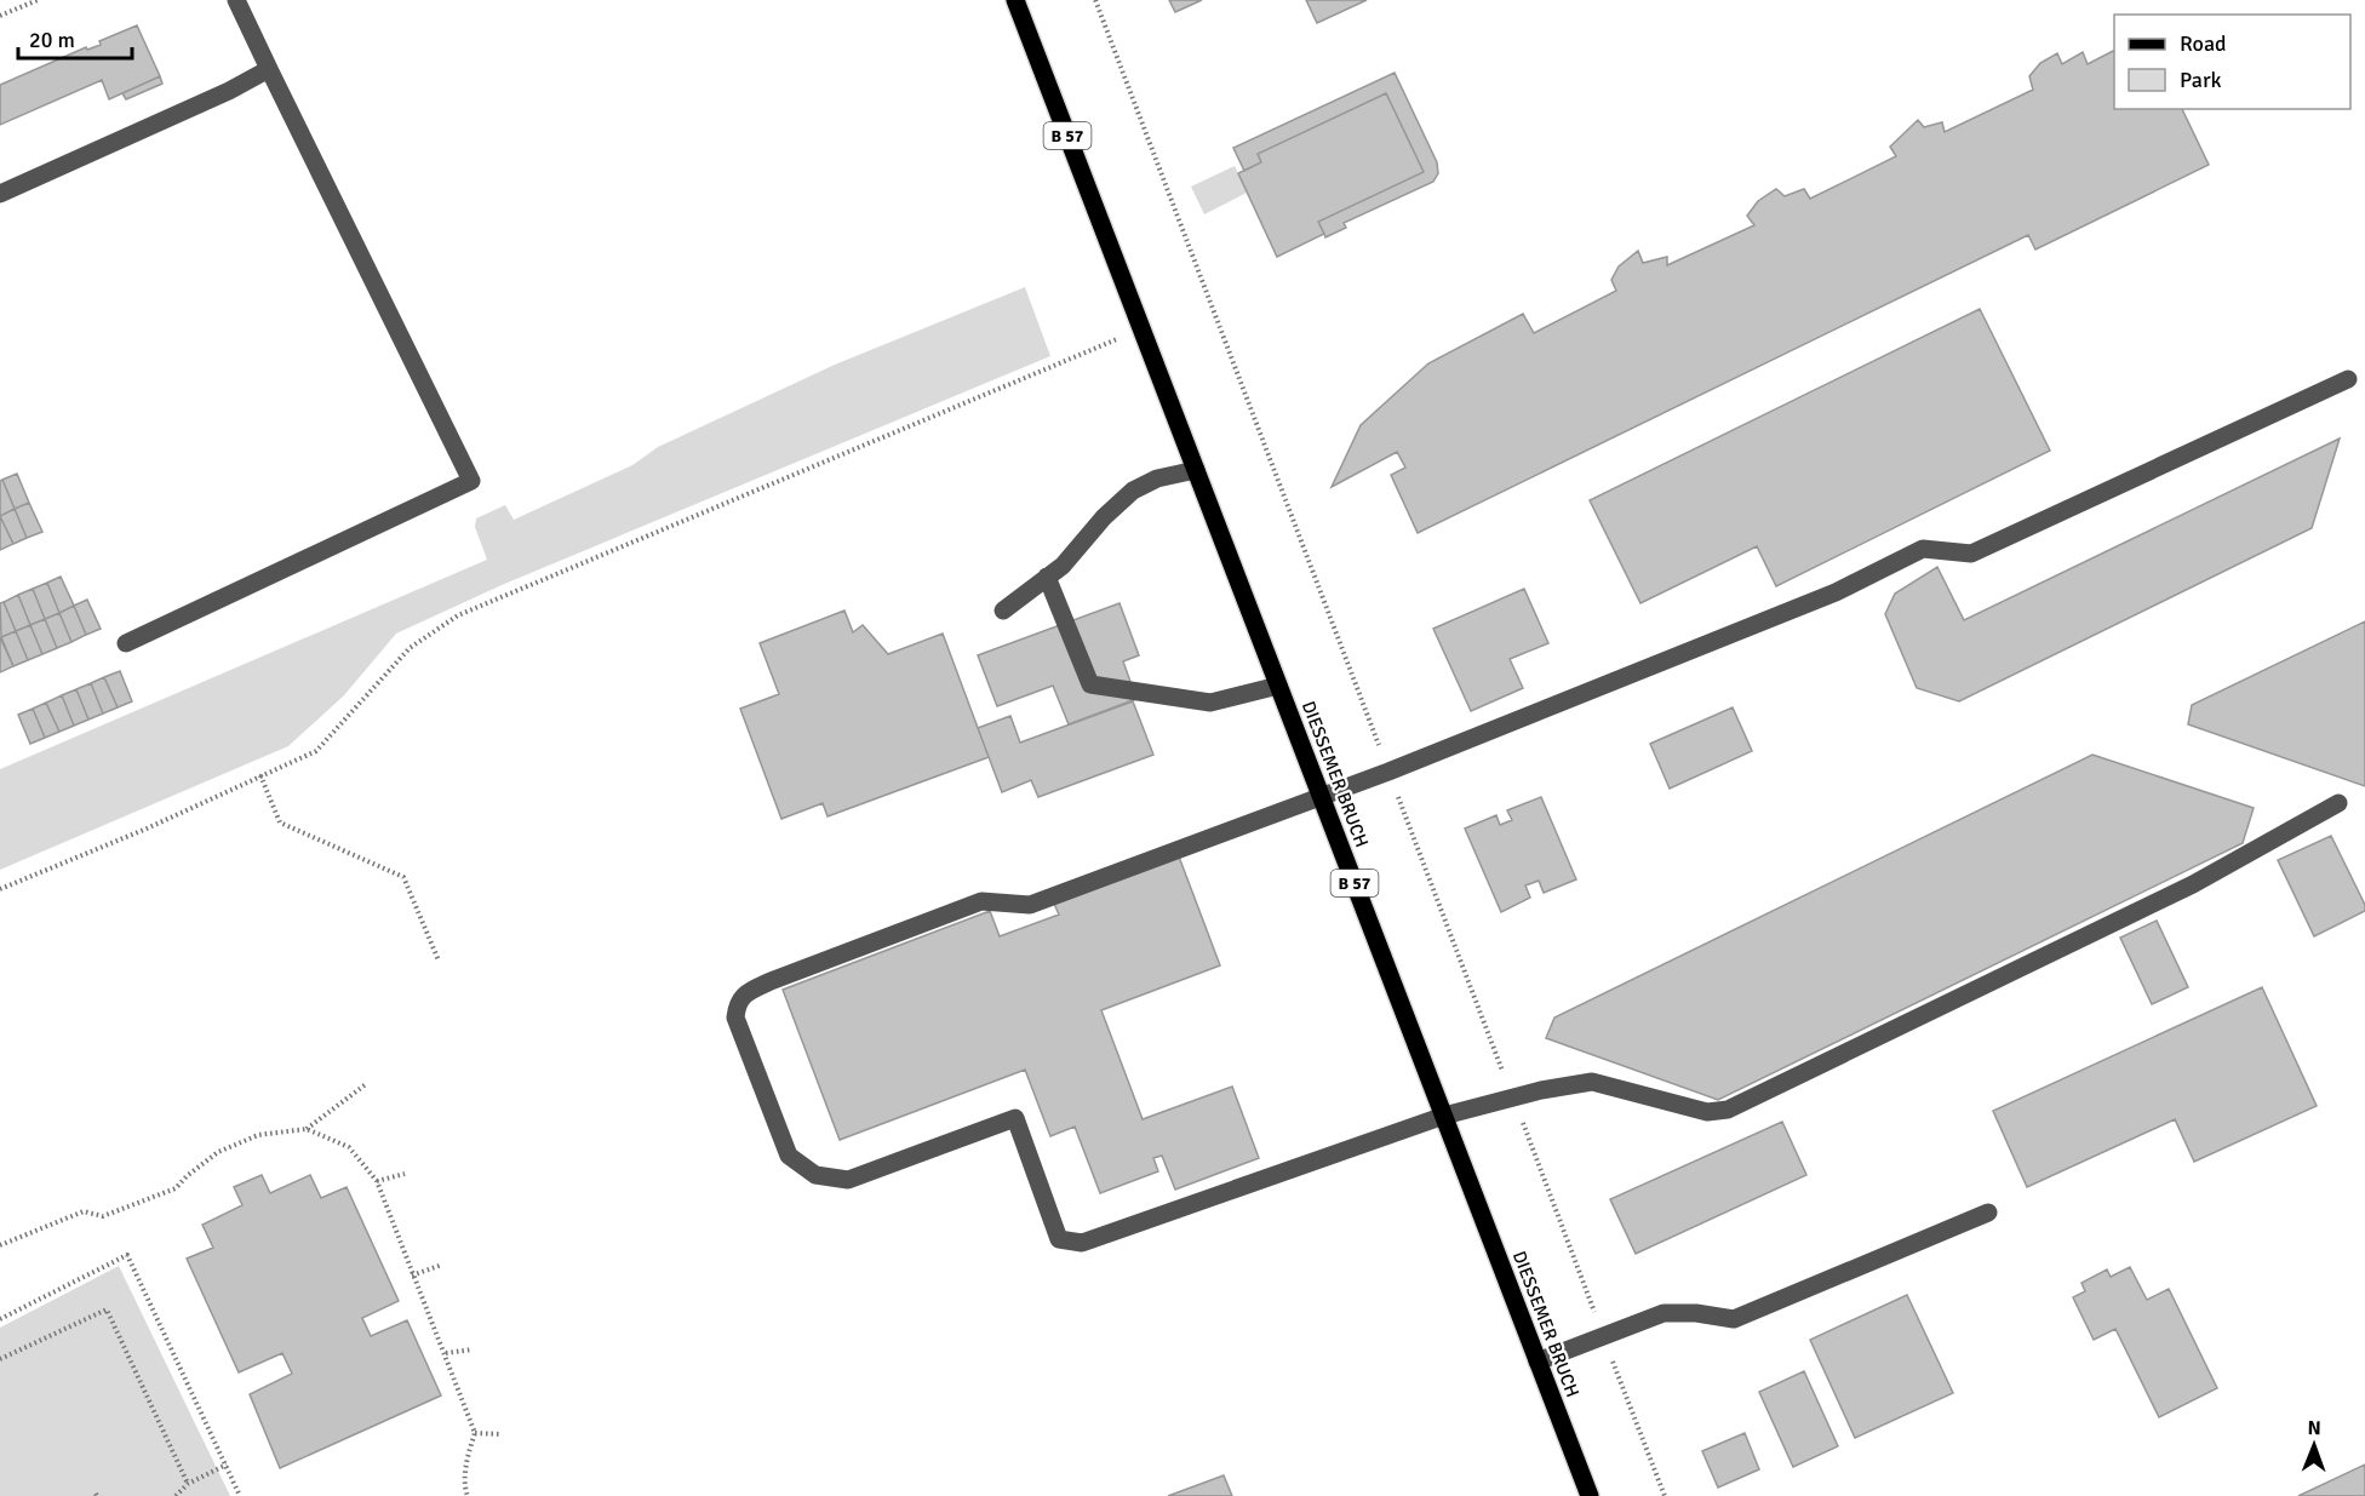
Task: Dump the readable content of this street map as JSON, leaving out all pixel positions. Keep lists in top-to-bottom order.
{
  "streets": {
    "main road": ["B 57", "DIESSEMER BRUCH"]
  },
  "legend": ["Road", "Park"],
  "scale_bar": "20 m",
  "north": "top"
}
